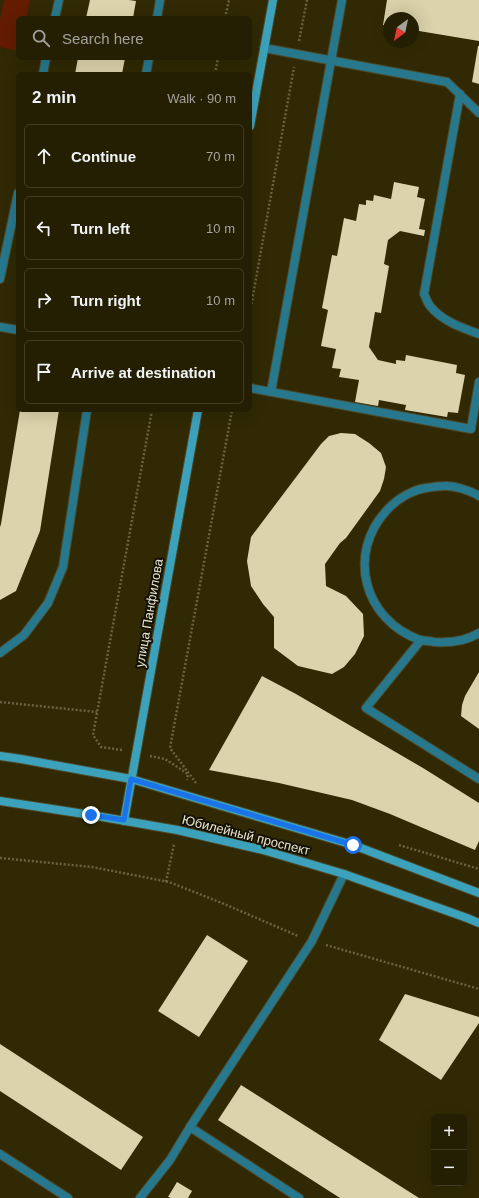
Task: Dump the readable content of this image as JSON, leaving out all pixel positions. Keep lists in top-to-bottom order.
{
  "streets": {
    "main road": ["улица Панфилова", "Юбилейный проспект"]
  },
  "crossings": [
    ["улица Панфилова", "Юбилейный проспект"]
  ],
  "north": "bottom left",
  "page": {
    "search": "Search here",
    "heading": ["2 min", "Walk · 90 m"],
    "list": [
      ["Continue", "70 m"],
      ["Turn left", "10 m"],
      ["Turn right", "10 m"],
      "Arrive at destination"
    ],
    "map_buttons": ["+", "−"]
  }
}
